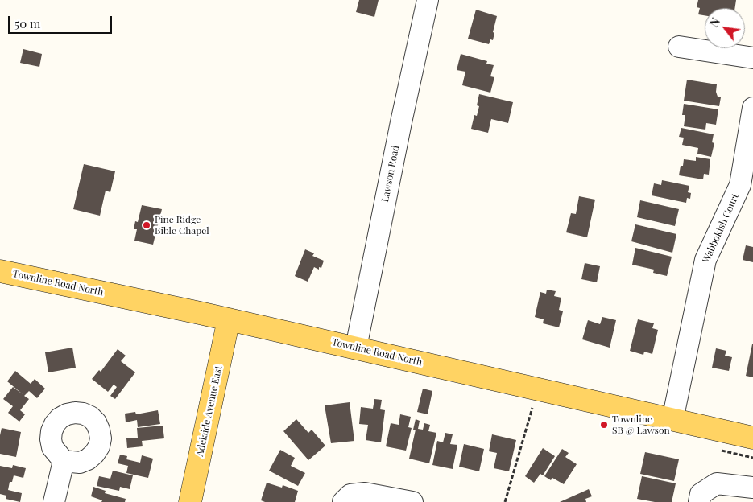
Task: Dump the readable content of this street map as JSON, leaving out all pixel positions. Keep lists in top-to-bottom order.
{
  "streets": {
    "main road": ["Townline Road North", "Adelaide Avenue East"],
    "street": ["Lawson Road", "Wabbokish Court"]
  },
  "crossings": [
    ["Lawson Road", "Townline Road North"],
    ["Wabbokish Court", "Townline Road North"],
    ["Townline Road North", "Adelaide Avenue East"]
  ],
  "places": ["Pine Ridge Bible Chapel", "Townline SB @ Lawson"],
  "scale_bar": "50 m",
  "north": "top left"
}
